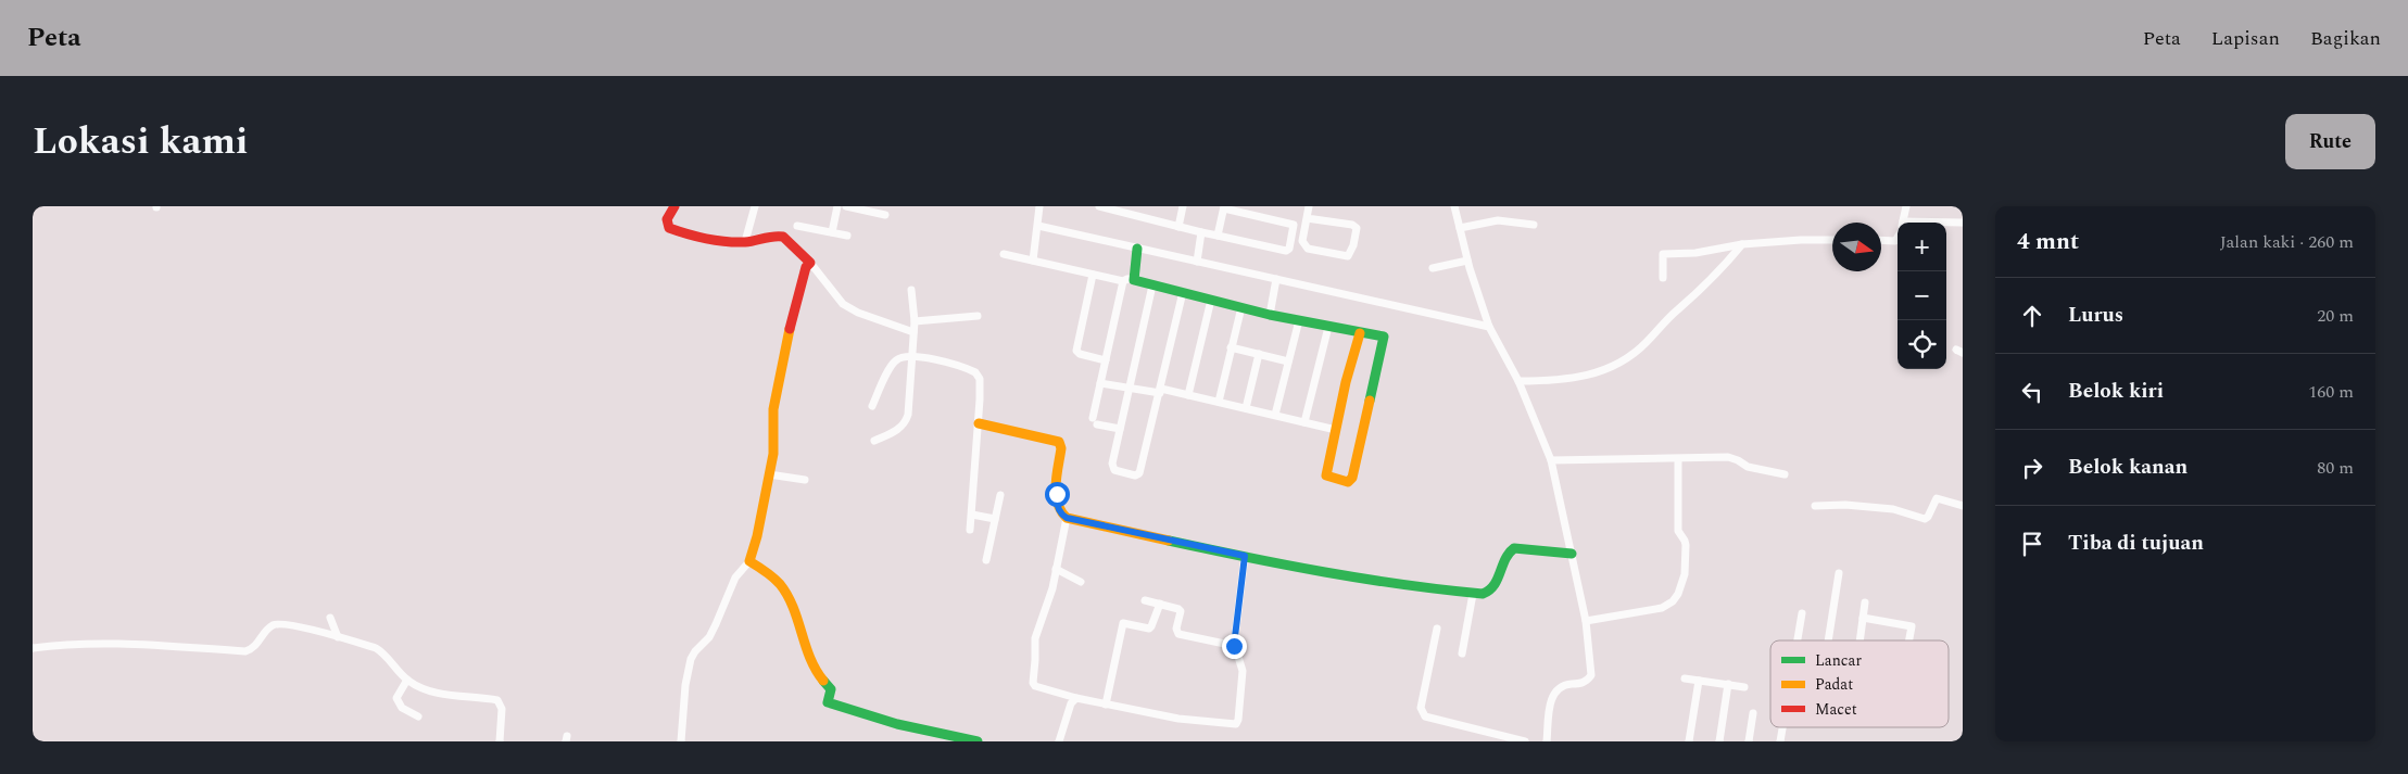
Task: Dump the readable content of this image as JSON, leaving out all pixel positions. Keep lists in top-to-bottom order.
{
  "legend": ["Lancar", "Padat", "Macet"],
  "north": "right",
  "page": {
    "header": "Peta",
    "nav": ["Peta", "Lapisan", "Bagikan"],
    "title": "Lokasi kami",
    "buttons": "Rute",
    "heading": ["4 mnt", "Jalan kaki · 260 m"],
    "map_buttons": ["+", "−"],
    "list": [
      ["Lurus", "20 m"],
      ["Belok kiri", "160 m"],
      ["Belok kanan", "80 m"],
      "Tiba di tujuan"
    ]
  }
}
